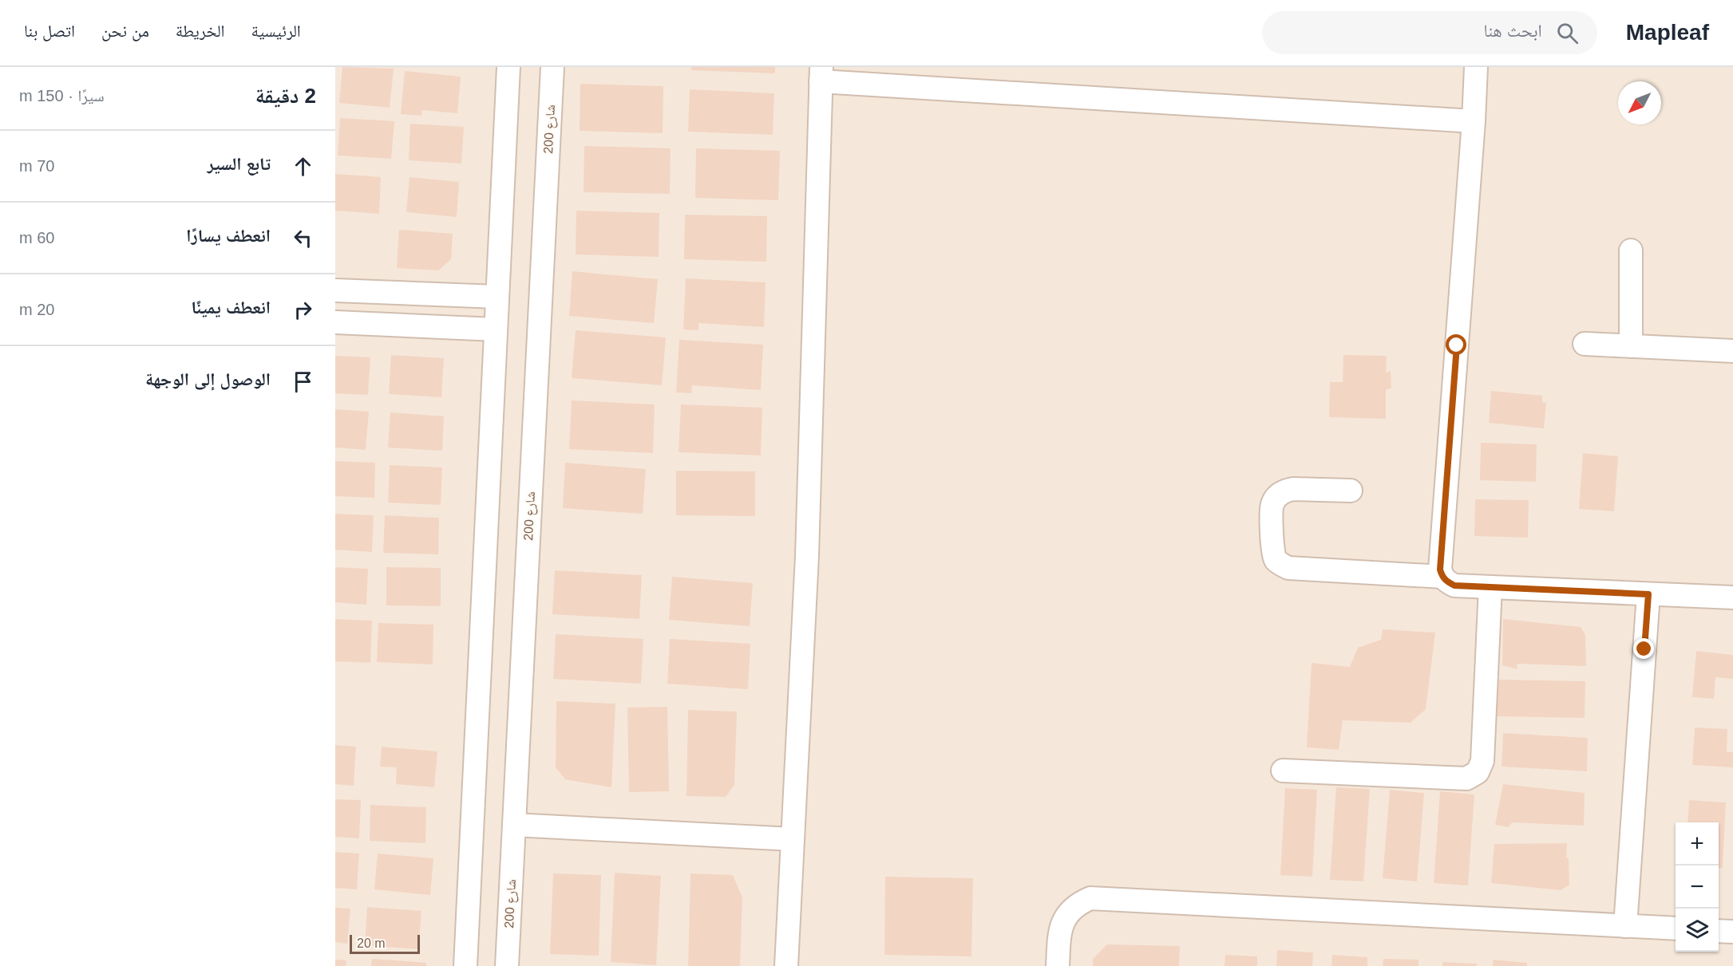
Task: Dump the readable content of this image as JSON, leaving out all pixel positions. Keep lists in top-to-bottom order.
{
  "streets": {
    "street": ["شارع 200"]
  },
  "scale_bar": "20 m",
  "north": "bottom left",
  "page": {
    "header": "Mapleaf",
    "search": "ابحث هنا",
    "nav": [
      "الرئيسية",
      "الخريطة",
      "من نحن",
      "اتصل بنا"
    ],
    "heading": ["2 دقيقة", "سيرًا · 150 m"],
    "list": [
      ["تابع السير", "70 m"],
      ["انعطف يسارًا", "60 m"],
      ["انعطف يمينًا", "20 m"],
      "الوصول إلى الوجهة"
    ],
    "map_buttons": ["+", "−"],
    "scale": "20 m"
  }
}
